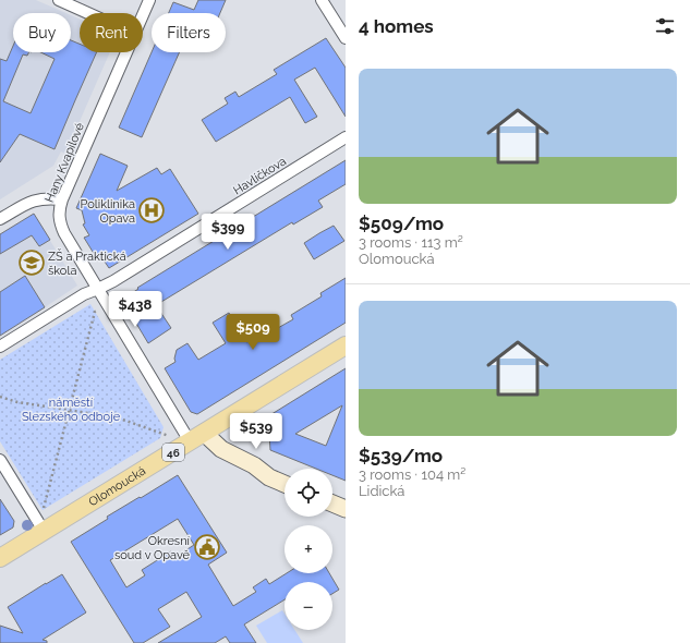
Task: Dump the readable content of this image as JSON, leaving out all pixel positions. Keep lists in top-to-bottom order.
{
  "streets": {
    "main road": ["46", "Olomoucká"],
    "street": ["Hany Kvapilové", "Havlíčkova"]
  },
  "crossings": [
    ["Hany Kvapilové", "Havlíčkova"],
    ["Hany Kvapilové", "Olomoucká"]
  ],
  "parks": ["náměstí Slezského odboje"],
  "places": {
    "hospital": ["Poliklinika Opava"],
    "school or university": ["ZŠ a Praktická škola"],
    "public building": ["Okresní soud v Opavě"]
  },
  "page": {
    "heading": "4 homes",
    "chip": ["Buy", "Rent", "Filters"],
    "list": [
      {
        "name": "$509/mo",
        "note": "3 rooms · 113 m² · Olomoucká"
      },
      {
        "name": "$539/mo",
        "note": "3 rooms · 104 m² · Lidická"
      }
    ],
    "price": [
      "$399",
      "$438",
      "$509",
      "$539"
    ],
    "map_buttons": ["+", "−"]
  }
}
